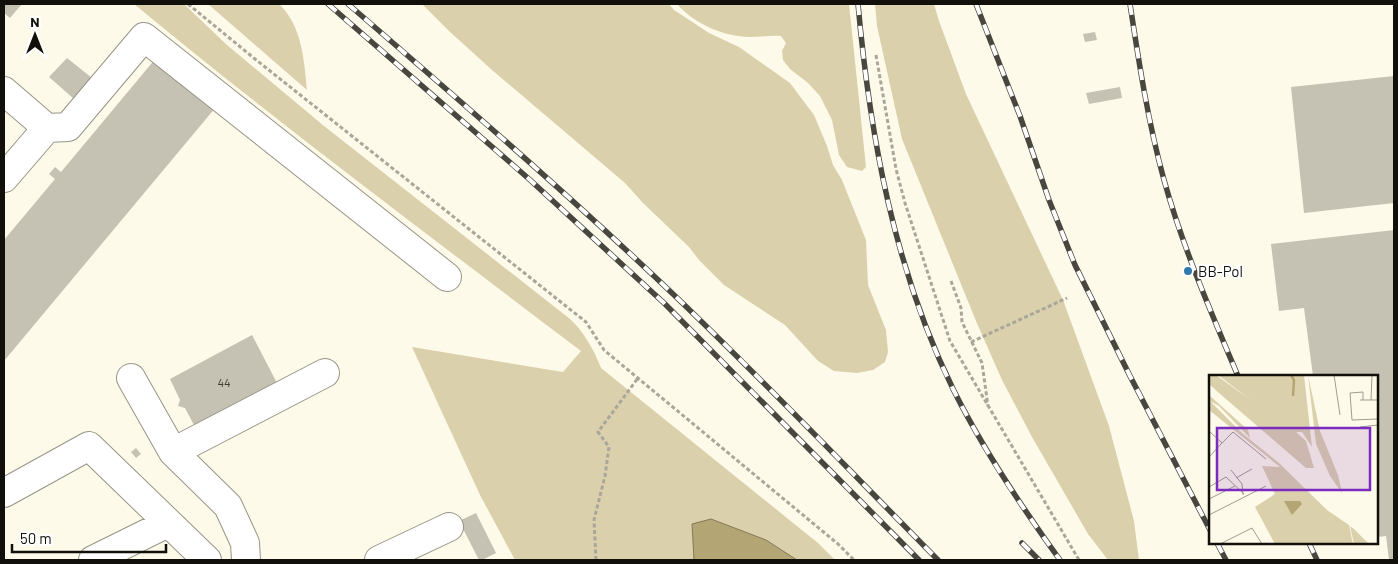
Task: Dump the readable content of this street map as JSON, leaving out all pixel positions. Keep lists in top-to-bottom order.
{
  "places": ["BB-Pol"],
  "house_numbers": ["44"],
  "scale_bar": "50 m",
  "north": "top"
}
